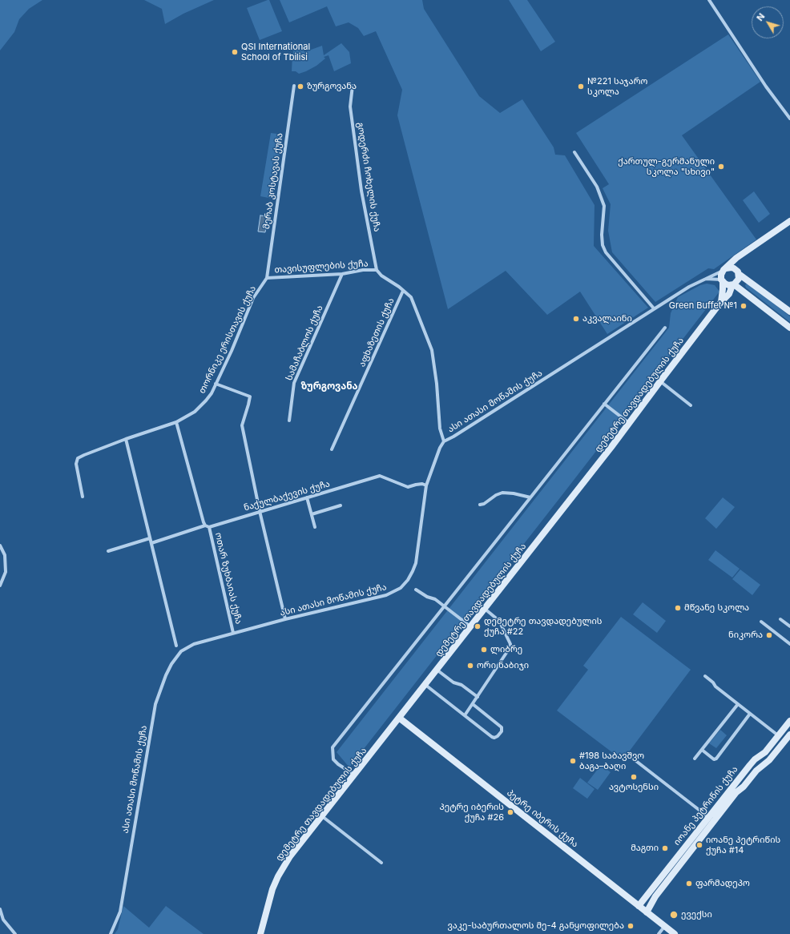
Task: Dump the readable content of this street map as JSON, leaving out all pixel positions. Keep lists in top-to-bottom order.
{
  "streets": {
    "main road": ["დემეტრე თავდადებულის ქუჩა", "იოანე პეტრიწის ქუჩა", "პეტრე იბერის ქუჩა"],
    "street": [
      "გოდერძი ჩოხელის ქუჩა",
      "მერაბ კოსტავას ქუჩა",
      "თავისუფლების ქუჩა",
      "აფხაზეთის ქუჩა",
      "თორნიკე ერისთავის ქუჩა",
      "სამაჩაბლოს ქუჩა",
      "ასი ათასი მოწამის ქუჩა",
      "ნაქულბაქევის ქუჩა",
      "ოთარ ზუხბაიას ქუჩა"
    ]
  },
  "crossings": [
    ["გოდერძი ჩოხელის ქუჩა", "თავისუფლების ქუჩა"],
    ["მერაბ კოსტავას ქუჩა", "თავისუფლების ქუჩა"],
    ["მერაბ კოსტავას ქუჩა", "თორნიკე ერისთავის ქუჩა"],
    ["თავისუფლების ქუჩა", "აფხაზეთის ქუჩა"],
    ["თავისუფლების ქუჩა", "თორნიკე ერისთავის ქუჩა"],
    ["თავისუფლების ქუჩა", "სამაჩაბლოს ქუჩა"],
    ["თავისუფლების ქუჩა", "ასი ათასი მოწამის ქუჩა"],
    ["თორნიკე ერისთავის ქუჩა", "ოთარ ზუხბაიას ქუჩა"],
    ["დემეტრე თავდადებულის ქუჩა", "პეტრე იბერის ქუჩა"],
    ["ასი ათასი მოწამის ქუჩა", "ნაქულბაქევის ქუჩა"],
    ["ასი ათასი მოწამის ქუჩა", "ოთარ ზუხბაიას ქუჩა"],
    ["ნაქულბაქევის ქუჩა", "ოთარ ზუხბაიას ქუჩა"],
    ["იოანე პეტრიწის ქუჩა", "პეტრე იბერის ქუჩა"]
  ],
  "districts": ["ზურგოვანა"],
  "places": [
    "QSI International School of Tbilisi",
    "ზურგოვანა",
    "№221 საჯარო სკოლა",
    "ქართულ-გერმანული სკოლა \"სხივი\"",
    "Green Buffet №1",
    "აკვალაინი",
    "მწვანე სკოლა",
    "დემეტრე თავდადებულის ქუჩა #22",
    "ნიკორა",
    "ლიბრე",
    "ორი ნაბიჯი",
    "#198 საბავშვო ბაგა–ბაღი",
    "ავტოსენსი",
    "პეტრე იბერის ქუჩა #26",
    "იოანე პეტრიწის ქუჩა #14",
    "მაგთი",
    "ფარმადეპო",
    "ევექსი",
    "ვაკე-საბურთალოს მე-4 განყოფილება"
  ],
  "north": "top left"
}
